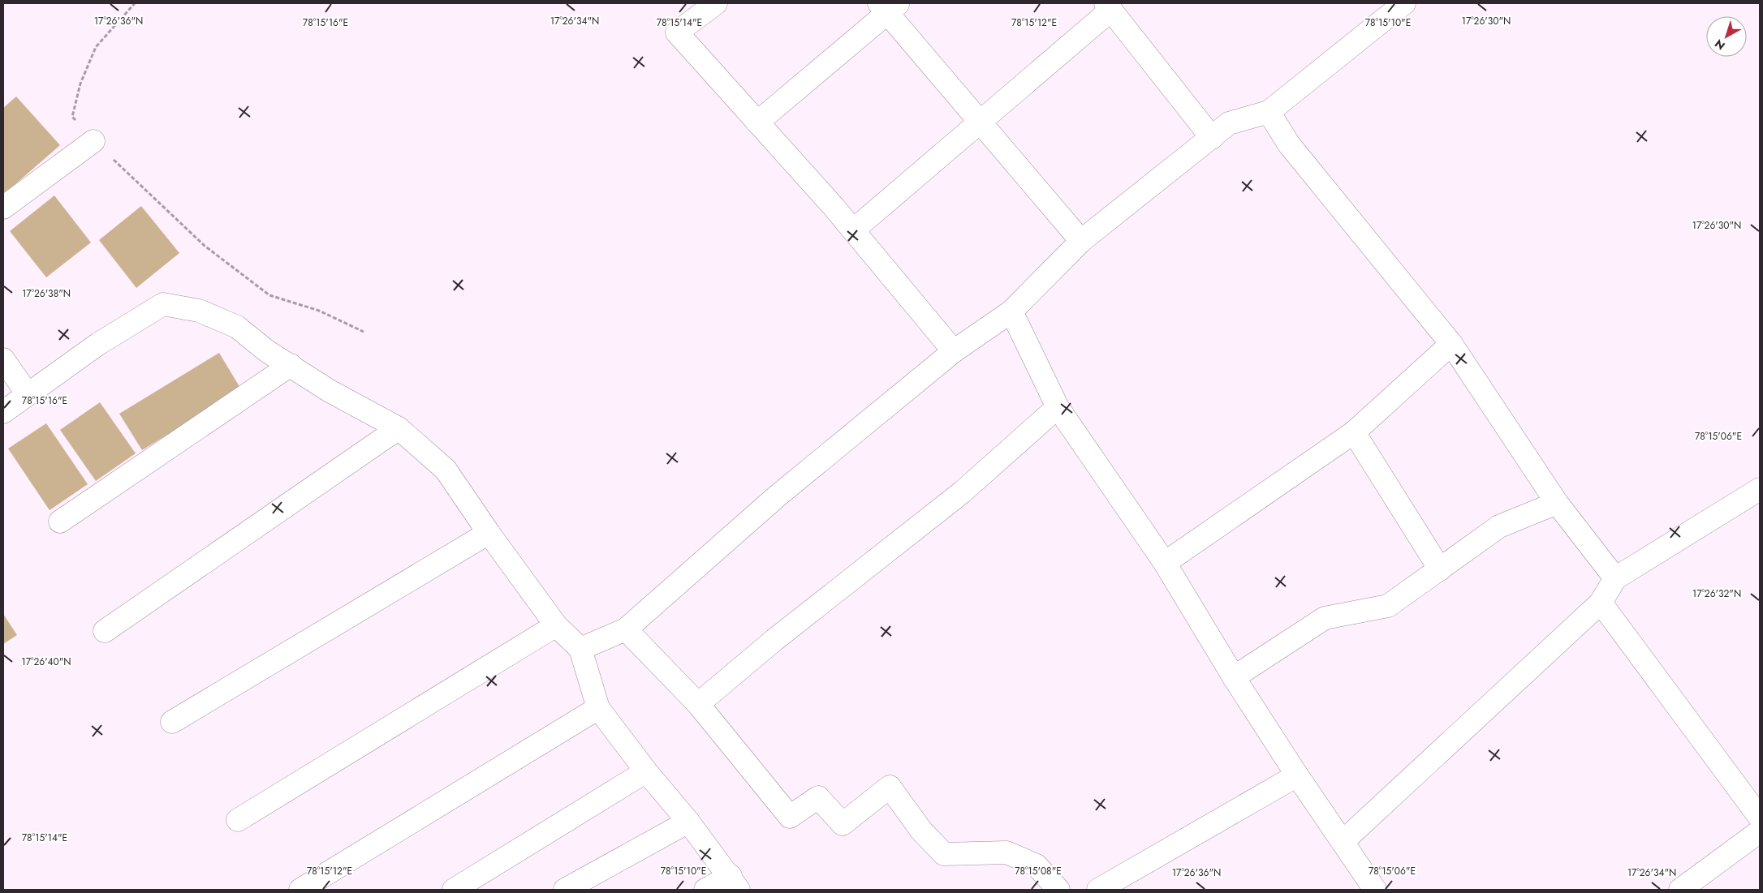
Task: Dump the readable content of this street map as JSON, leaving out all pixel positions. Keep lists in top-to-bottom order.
{
  "north": "bottom left",
  "coordinates": [
    "17°26'36\"N",
    "17°26'34\"N",
    "17°26'30\"N",
    "78°15'16\"E",
    "78°15'14\"E",
    "78°15'12\"E",
    "78°15'10\"E",
    "17°26'38\"N",
    "78°15'06\"E",
    "17°26'32\"N",
    "17°26'40\"N",
    "78°15'08\"E"
  ]
}
